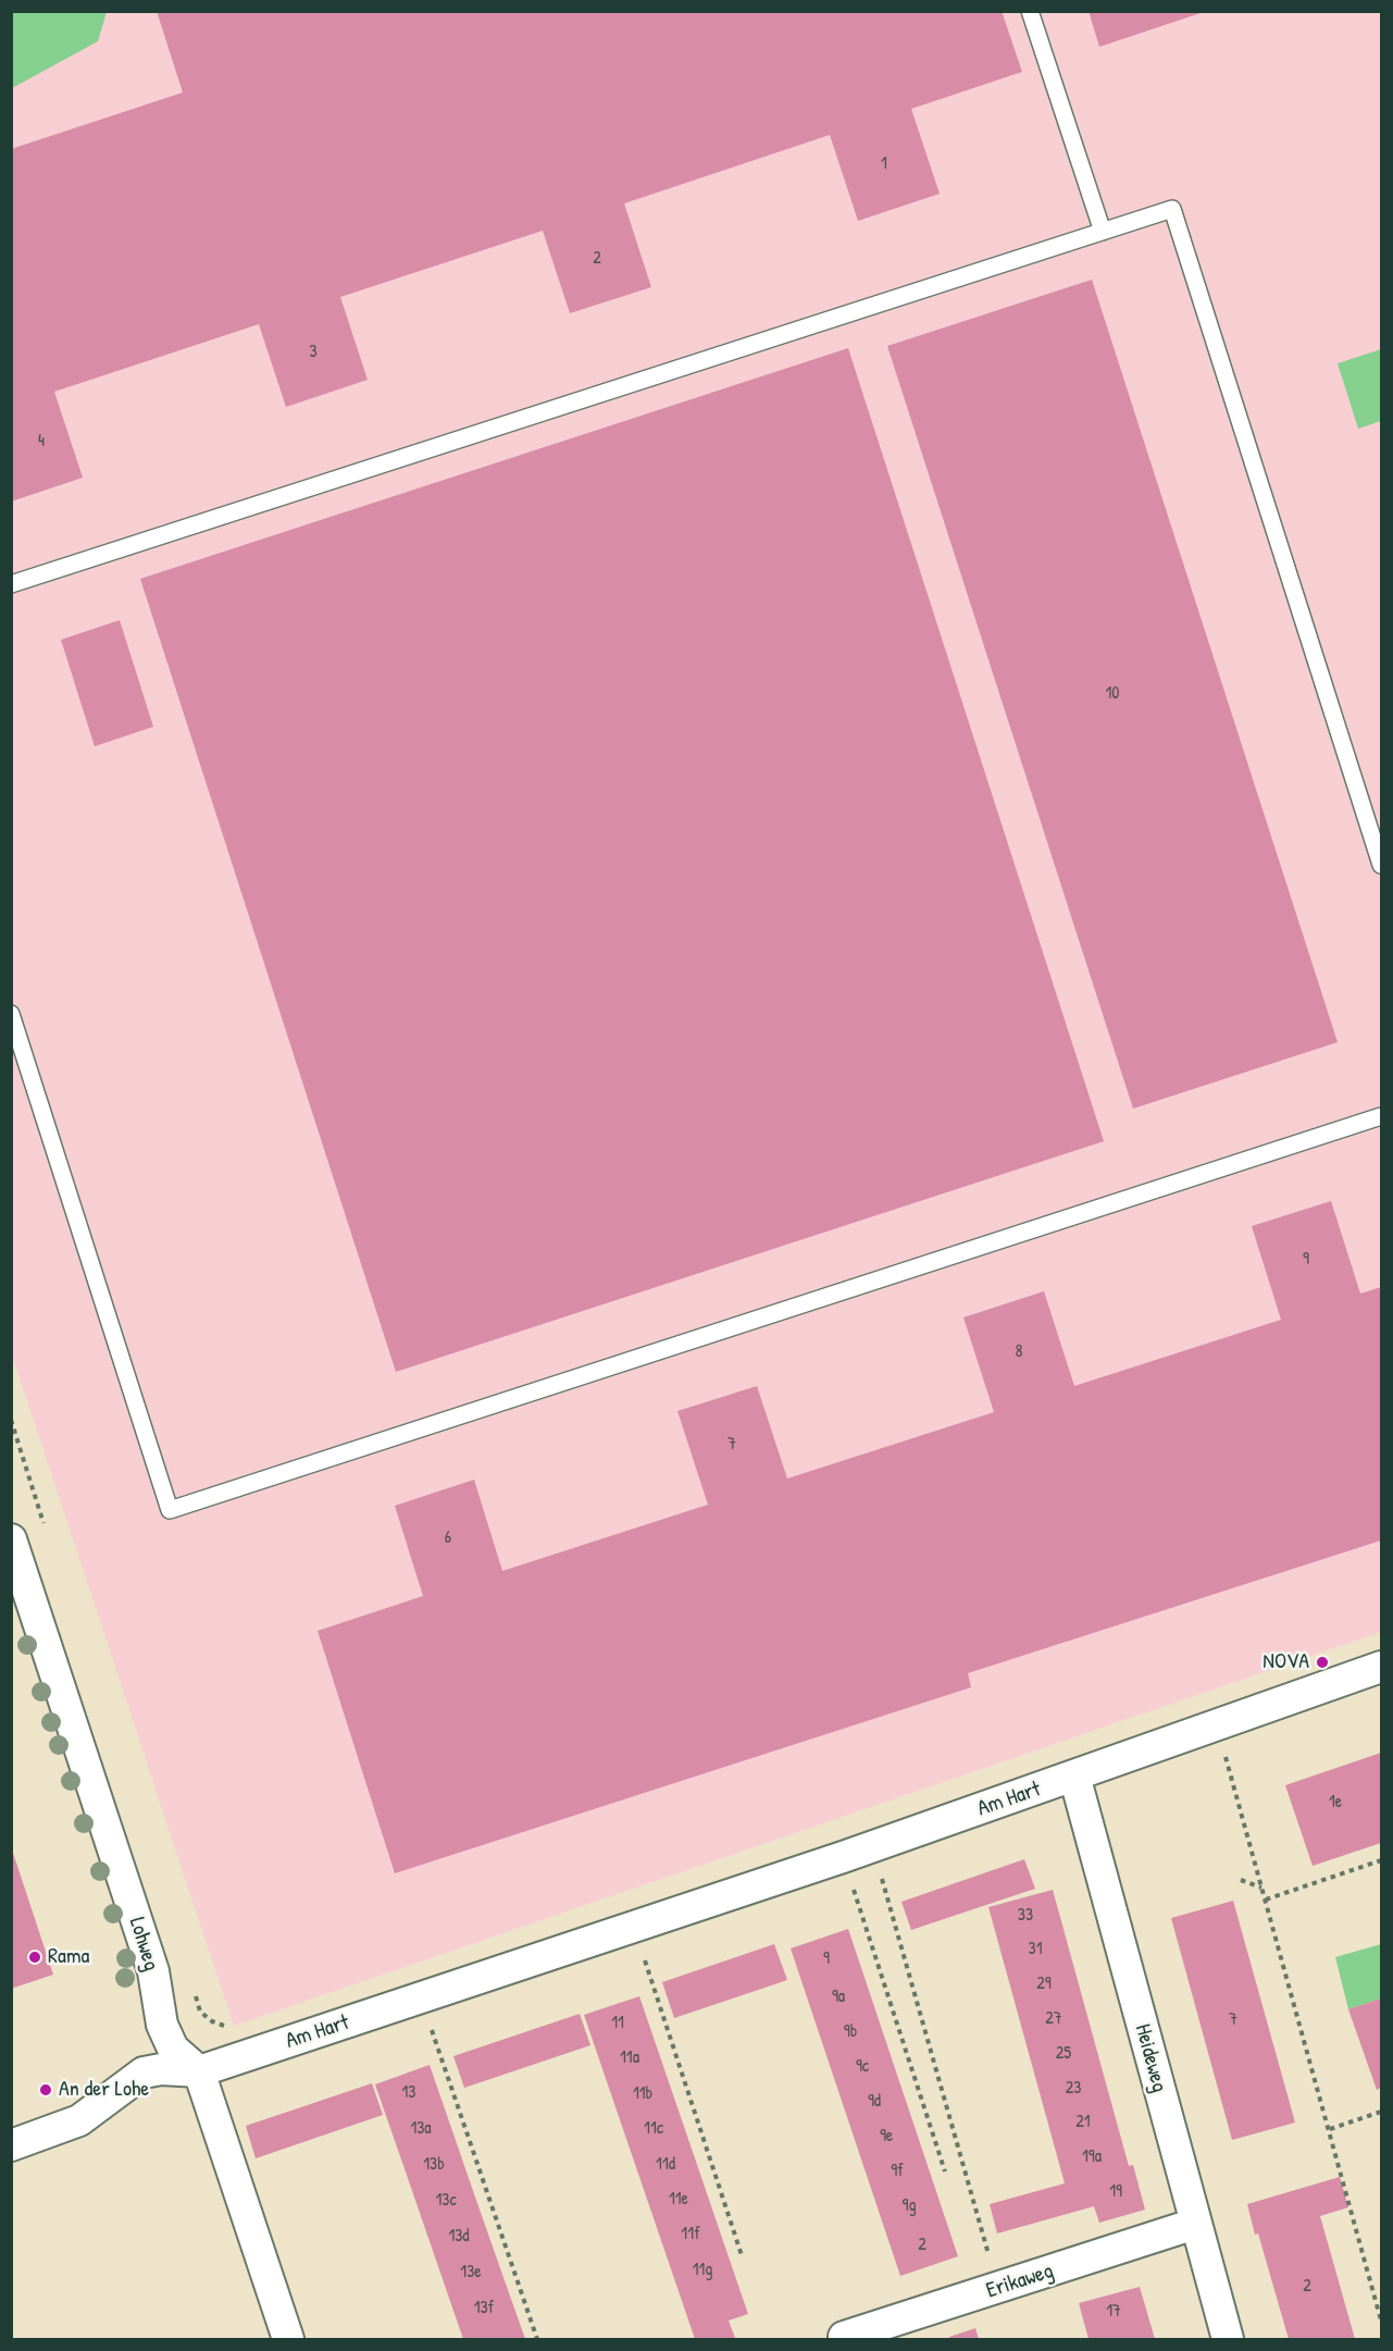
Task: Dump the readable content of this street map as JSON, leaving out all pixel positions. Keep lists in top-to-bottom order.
{
  "streets": {
    "street": [
      "Am Hart",
      "Lohweg",
      "Heideweg",
      "Erikaweg"
    ]
  },
  "crossings": [
    ["Am Hart", "Lohweg"],
    ["Am Hart", "Heideweg"],
    ["Heideweg", "Erikaweg"]
  ],
  "places": ["NOVA", "Rama", "An der Lohe"],
  "house_numbers": [
    "1",
    "2",
    "3",
    "4",
    "10",
    "9",
    "8",
    "7",
    "6",
    "1e",
    "33",
    "31",
    "9",
    "29",
    "9a",
    "27",
    "7",
    "11",
    "9b",
    "25",
    "11a",
    "9c",
    "23",
    "13",
    "11b",
    "9d",
    "21",
    "13a",
    "11c",
    "9e",
    "19a",
    "13b",
    "11d",
    "9f",
    "19",
    "11e",
    "13c",
    "9g",
    "11f",
    "13d",
    "2",
    "11g",
    "13e",
    "2",
    "13f",
    "17"
  ]
}
